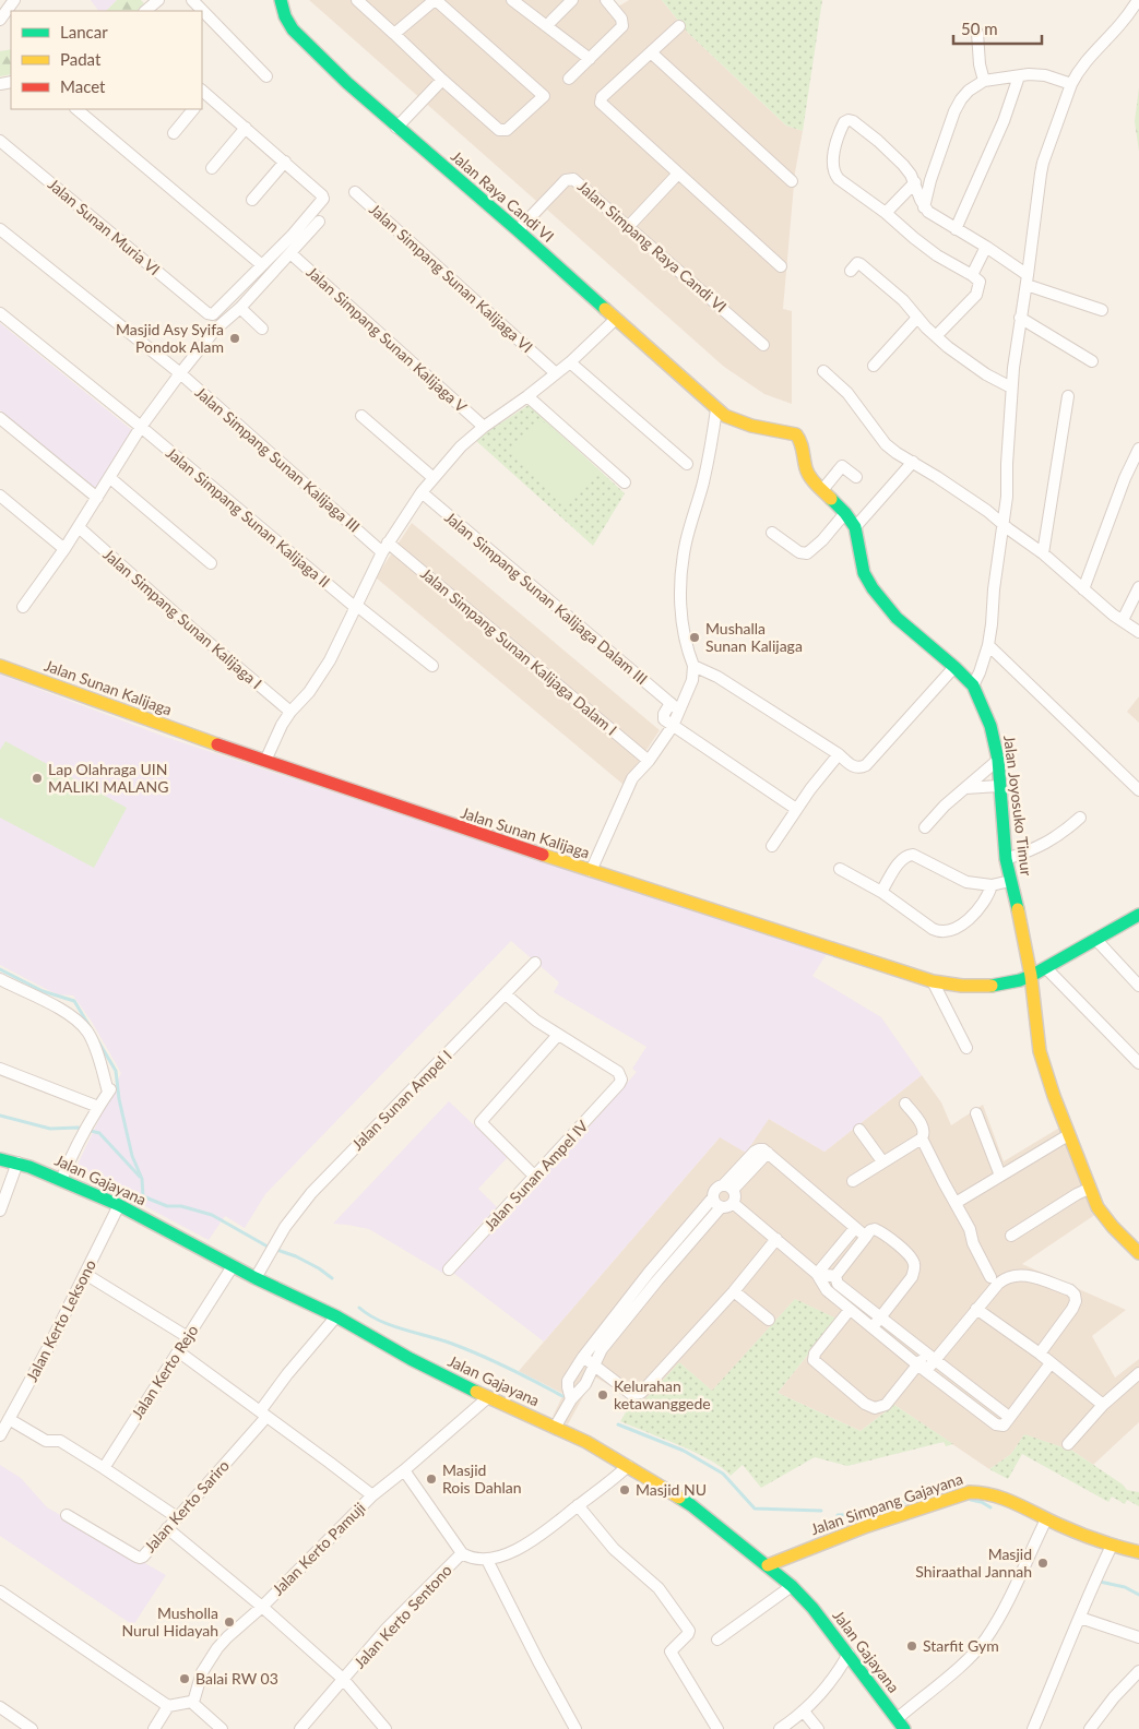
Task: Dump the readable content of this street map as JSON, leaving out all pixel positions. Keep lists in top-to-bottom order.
{
  "streets": {
    "main road": [
      "Jalan Raya Candi VI",
      "Jalan Sunan Kalijaga",
      "Jalan Joyosuko Timur",
      "Jalan Gajayana",
      "Jalan Simpang Gajayana"
    ],
    "street": [
      "Jalan Sunan Muria VI",
      "Jalan Simpang Raya Candi VI",
      "Jalan Simpang Sunan Kalijaga VI",
      "Jalan Simpang Sunan Kalijaga V",
      "Jalan Simpang Sunan Kalijaga III",
      "Jalan Simpang Sunan Kalijaga II",
      "Jalan Simpang Sunan Kalijaga Dalam III",
      "Jalan Simpang Sunan Kalijaga I",
      "Jalan Simpang Sunan Kalijaga Dalam I",
      "Jalan Sunan Ampel I",
      "Jalan Sunan Ampel IV",
      "Jalan Kerto Leksono",
      "Jalan Kerto Rejo",
      "Jalan Kerto Sariro",
      "Jalan Kerto Pamuji",
      "Jalan Kerto Sentono"
    ]
  },
  "crossings": [
    ["Jalan Raya Candi VI", "Jalan Simpang Raya Candi VI"],
    ["Jalan Raya Candi VI", "Jalan Joyosuko Timur"],
    ["Jalan Simpang Sunan Kalijaga III", "Jalan Simpang Sunan Kalijaga Dalam I"],
    ["Jalan Sunan Kalijaga", "Jalan Joyosuko Timur"],
    ["Jalan Sunan Ampel I", "Jalan Gajayana"],
    ["Jalan Gajayana", "Jalan Kerto Leksono"],
    ["Jalan Gajayana", "Jalan Kerto Rejo"],
    ["Jalan Gajayana", "Jalan Simpang Gajayana"],
    ["Jalan Gajayana", "Jalan Kerto Sariro"],
    ["Jalan Gajayana", "Jalan Kerto Pamuji"]
  ],
  "places": [
    "Masjid Asy Syifa Pondok Alam",
    "Mushalla Sunan Kalijaga",
    "Lap Olahraga UIN MALIKI MALANG",
    "Kelurahan ketawanggede",
    "Masjid Rois Dahlan",
    "Masjid NU",
    "Masjid Shiraathal Jannah",
    "Musholla Nurul Hidayah",
    "Starfit Gym",
    "Balai RW 03"
  ],
  "legend": ["Lancar", "Padat", "Macet"],
  "scale_bar": "50 m"
}
